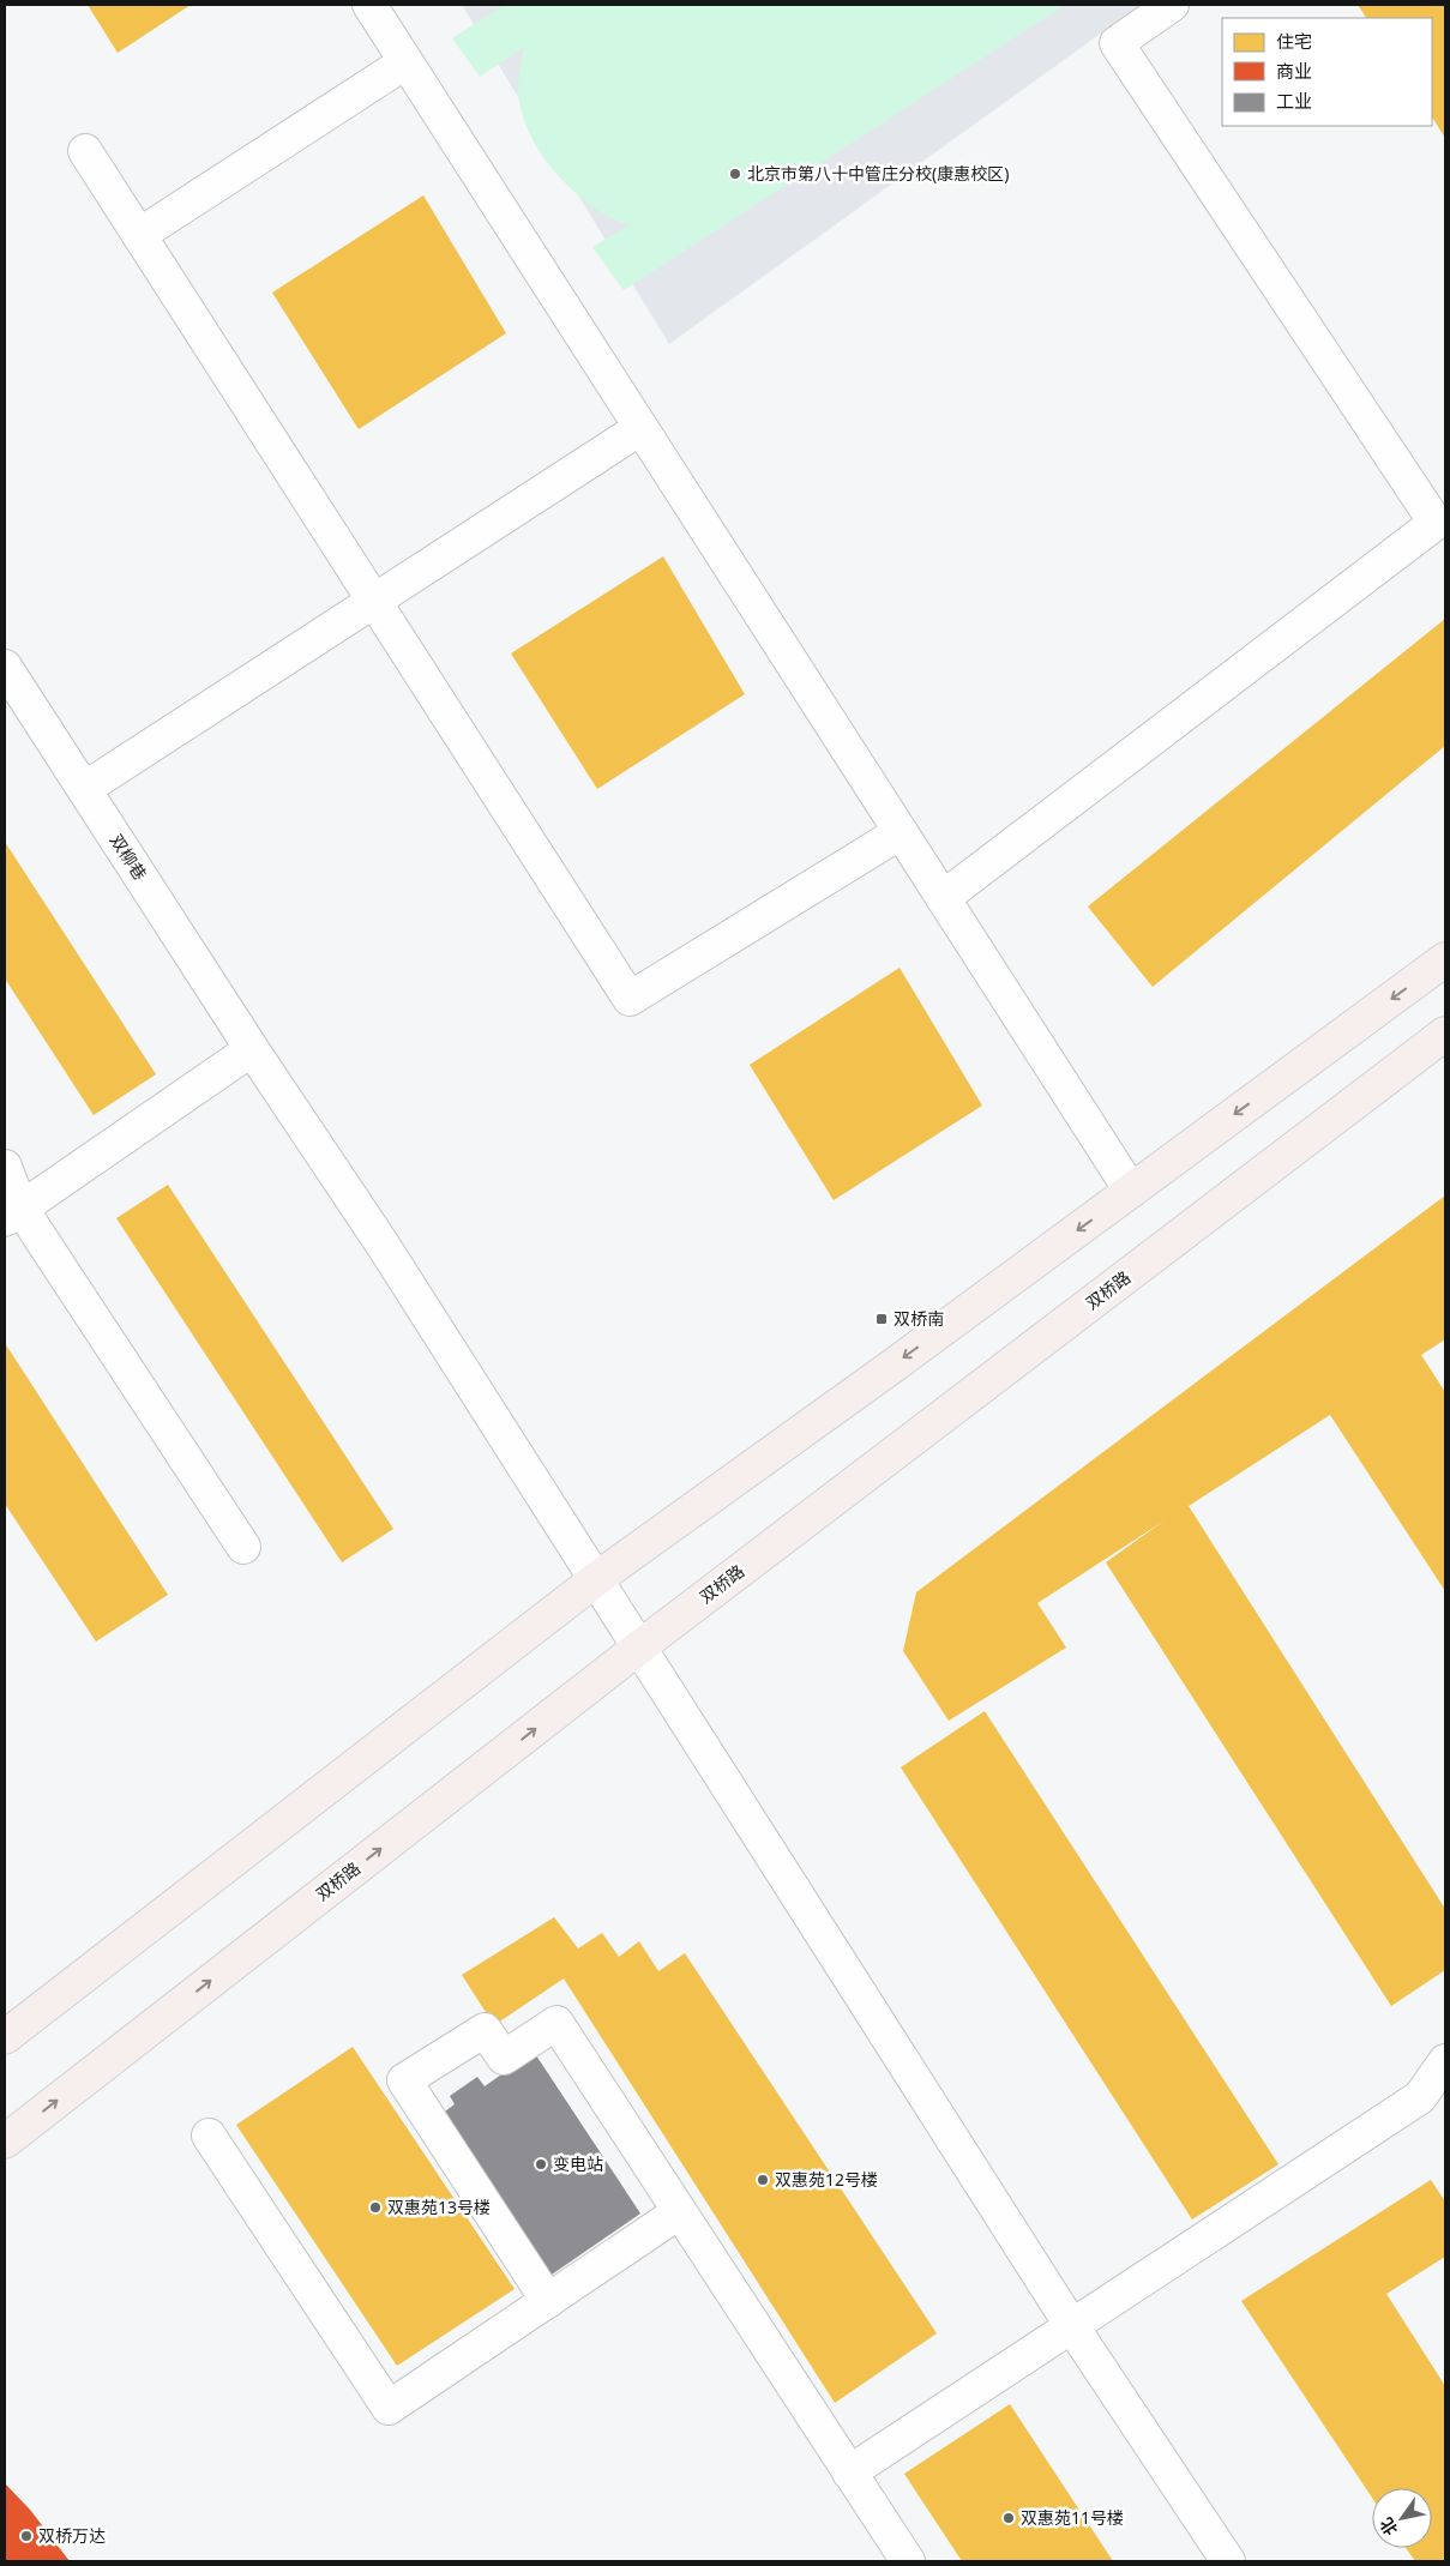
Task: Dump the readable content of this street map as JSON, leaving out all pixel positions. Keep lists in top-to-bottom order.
{
  "streets": {
    "main road": ["双桥路"],
    "street": ["双柳巷"]
  },
  "crossings": [
    ["双柳巷", "双桥路"]
  ],
  "places": {
    "other": [
      "北京市第八十中管庄分校(康惠校区)",
      "变电站",
      "双惠苑12号楼",
      "双惠苑13号楼",
      "双惠苑11号楼",
      "双桥万达"
    ],
    "transit": ["双桥南"]
  },
  "legend": ["住宅", "商业", "工业"],
  "north": "bottom left"
}
